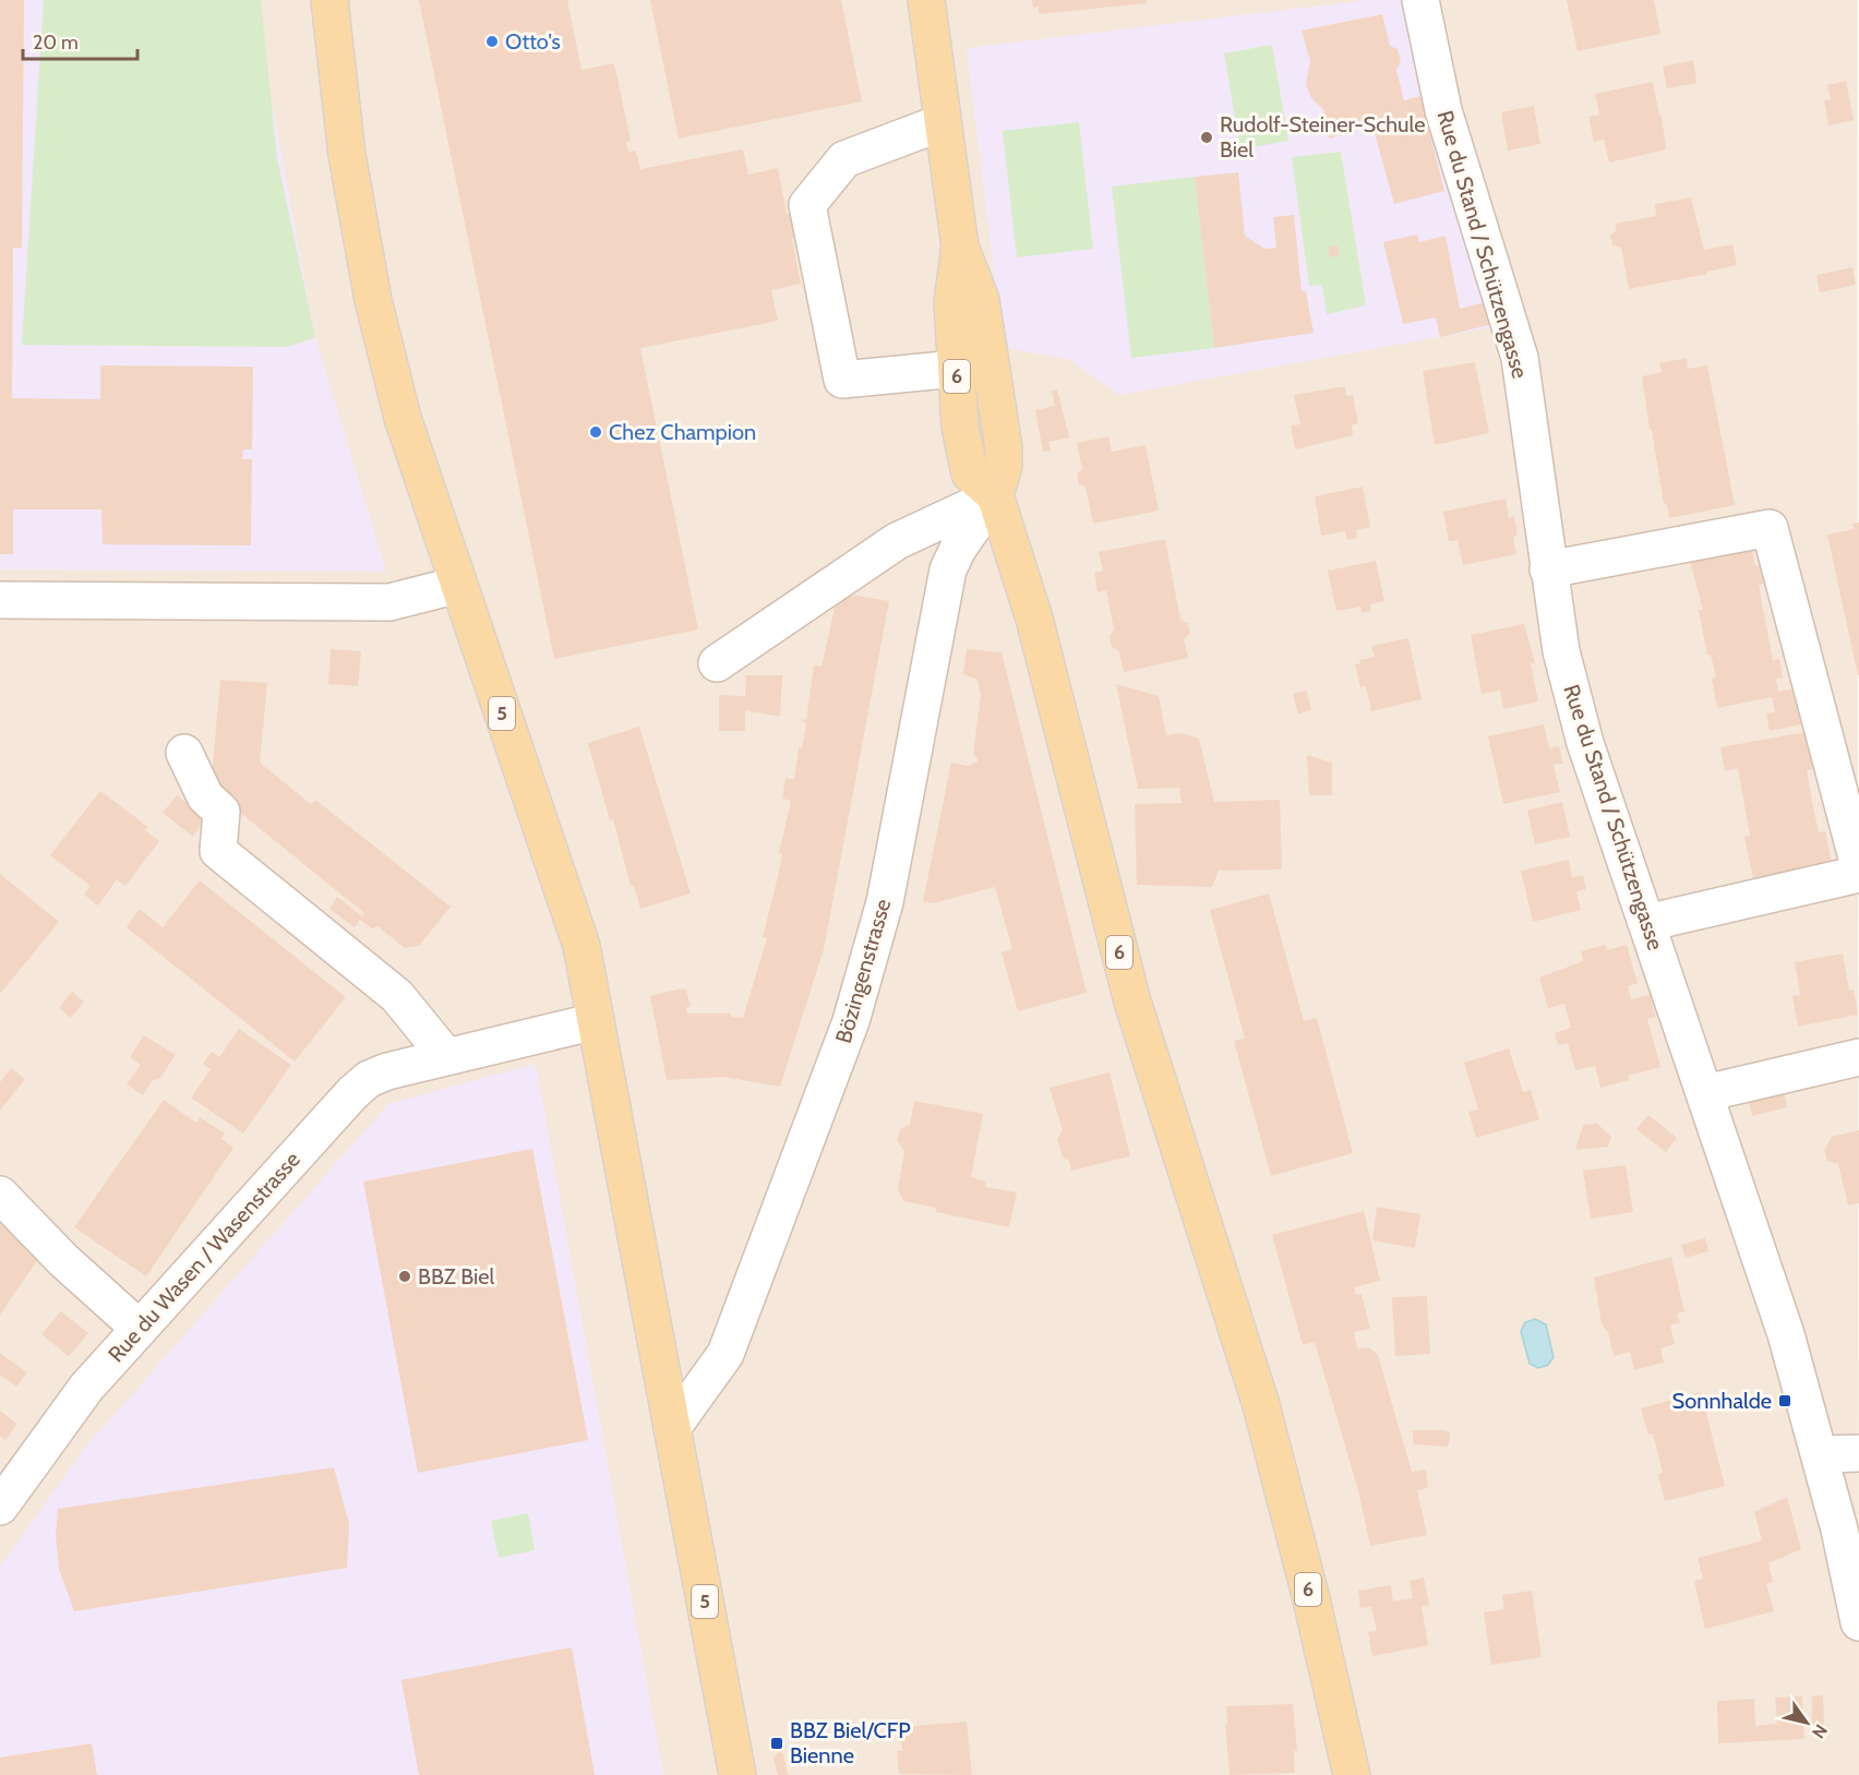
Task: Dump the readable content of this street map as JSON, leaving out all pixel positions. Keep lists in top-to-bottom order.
{
  "streets": {
    "main road": ["6", "5"],
    "street": ["Rue du Stand / Schützengasse", "Bözingenstrasse", "Rue du Wasen / Wasenstrasse"]
  },
  "crossings": [
    ["6", "Bözingenstrasse"],
    ["5", "Bözingenstrasse"],
    ["5", "Rue du Wasen / Wasenstrasse"]
  ],
  "places": {
    "other": [
      "Otto's",
      "Rudolf-Steiner-Schule Biel",
      "Chez Champion",
      "BBZ Biel"
    ],
    "transit": ["Sonnhalde", "BBZ Biel/CFP Bienne"]
  },
  "scale_bar": "20 m",
  "north": "bottom right"
}
